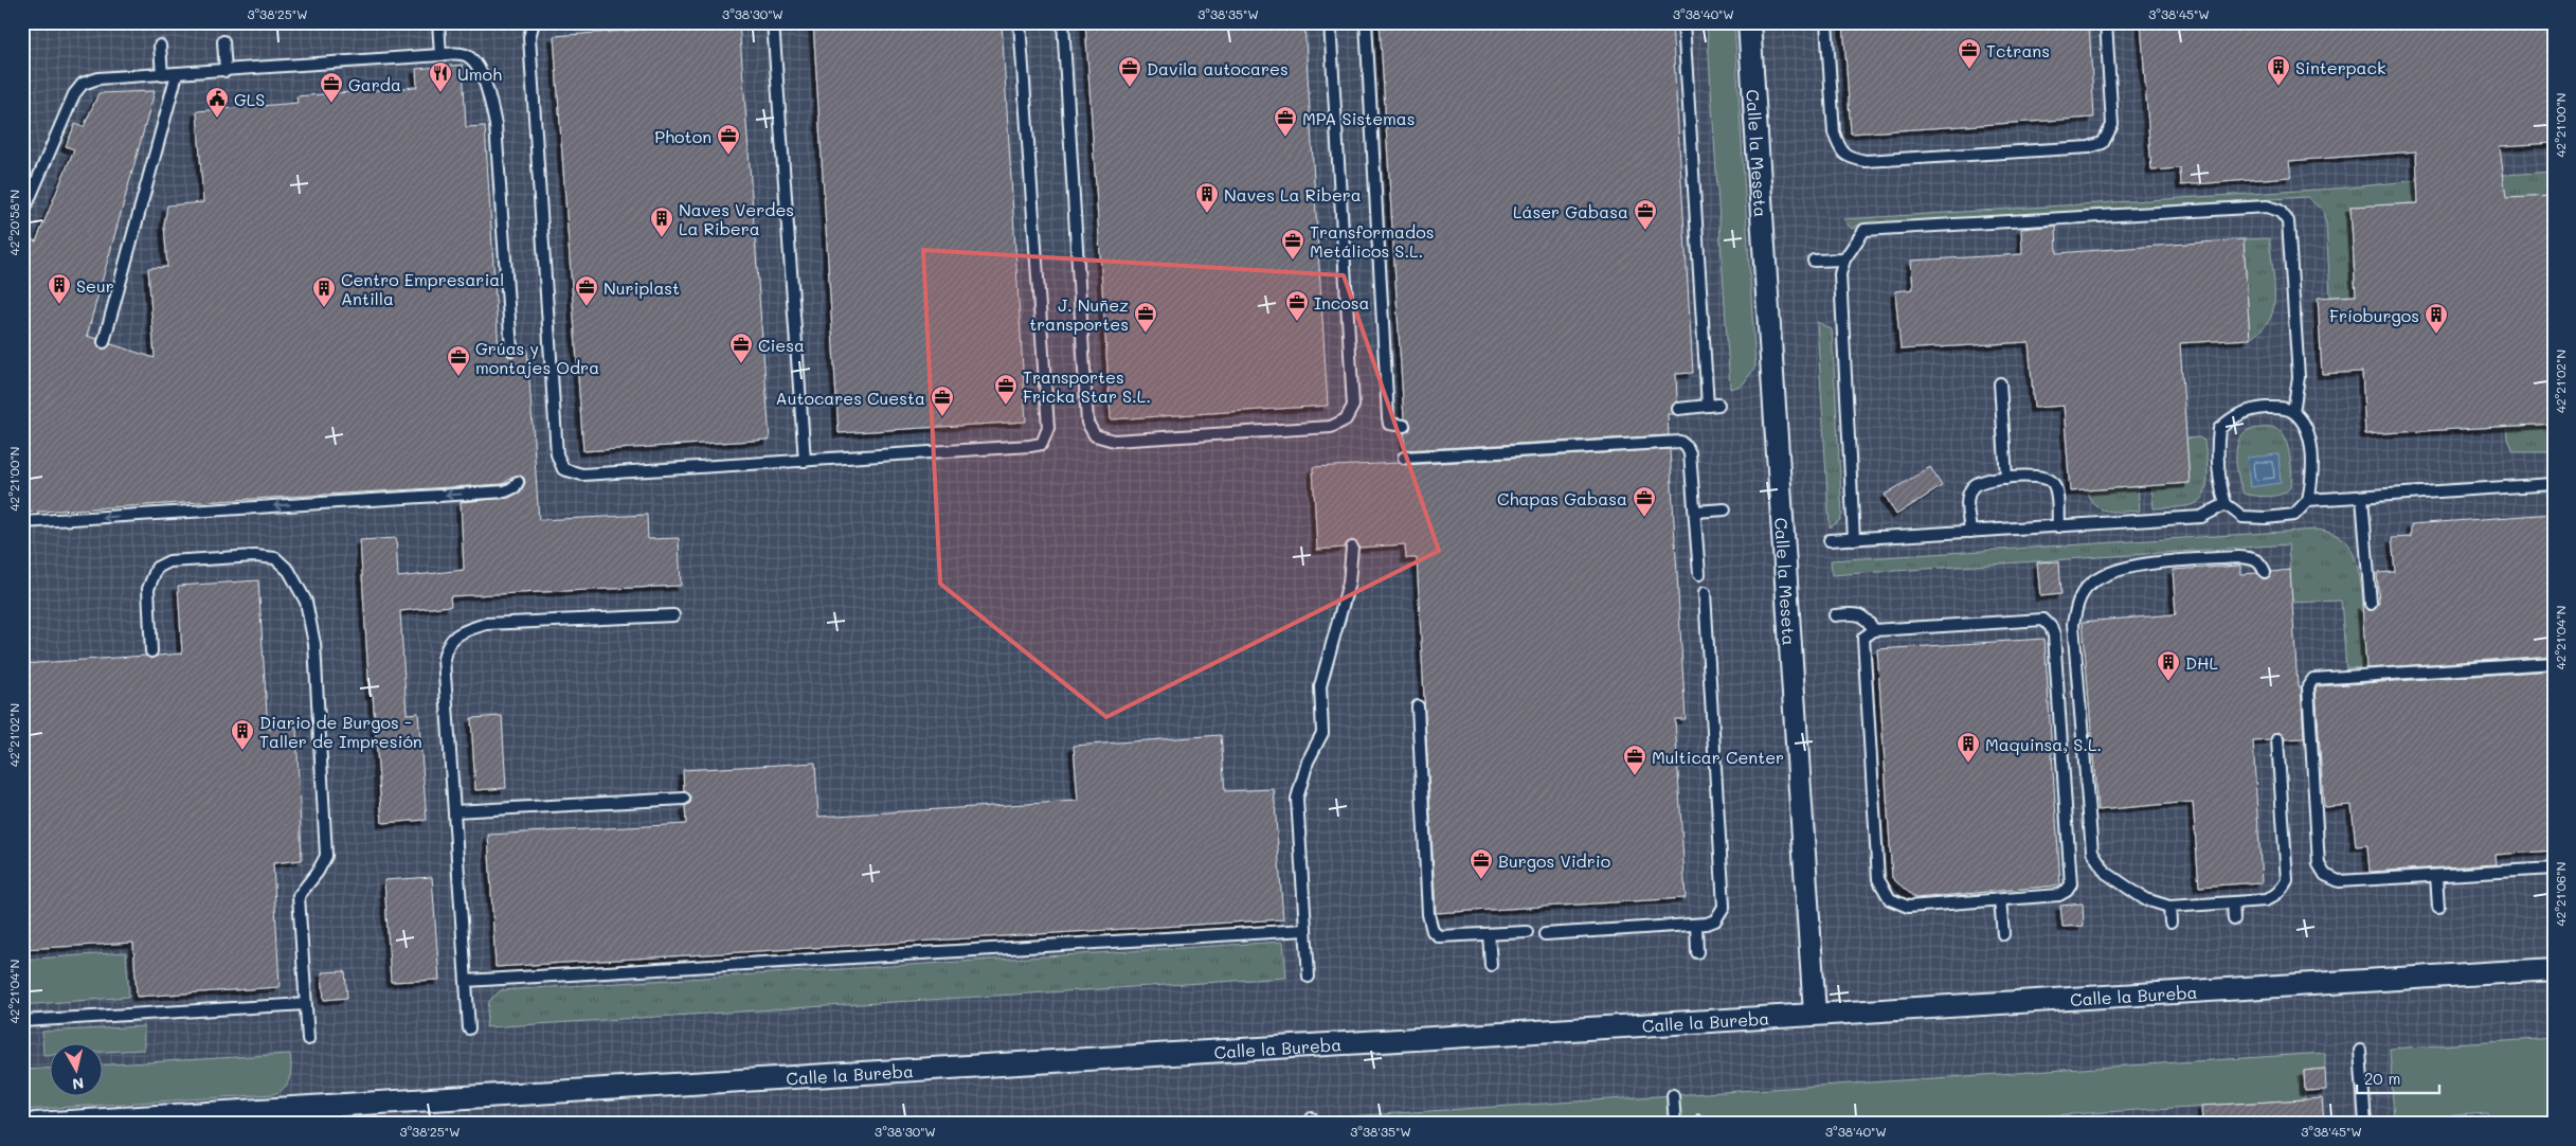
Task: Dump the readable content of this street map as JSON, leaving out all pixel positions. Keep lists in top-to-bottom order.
{
  "streets": {
    "street": ["Calle la Meseta", "Calle la Bureba"]
  },
  "crossings": [
    ["Calle la Meseta", "Calle la Bureba"]
  ],
  "places": {
    "office": [
      "Tctrans",
      "Davila autocares",
      "Garda",
      "MPA Sistemas",
      "Photon",
      "Láser Gabasa",
      "Transformados Metálicos S.L.",
      "Nuriplast",
      "Incosa",
      "J. Nuñez transportes",
      "Ciesa",
      "Grúas y montajes Odra",
      "Transportes Fricka Star S.L.",
      "Autocares Cuesta",
      "Chapas Gabasa",
      "Multicar Center",
      "Burgos Vidrio"
    ],
    "building": [
      "Sinterpack",
      "Naves La Ribera",
      "Naves Verdes La Ribera",
      "Seur",
      "Centro Empresarial Antilla",
      "Fríoburgos",
      "DHL",
      "Diario de Burgos - Taller de Impresión",
      "Maquinsa, S.L."
    ],
    "restaurant": ["Umoh"],
    "public building": ["GLS"]
  },
  "scale_bar": "20 m",
  "north": "bottom",
  "coordinates": [
    "3°38'25\"W",
    "3°38'30\"W",
    "3°38'35\"W",
    "3°38'40\"W",
    "3°38'45\"W",
    "42°21'00\"N",
    "42°20'58\"N",
    "42°21'02\"N",
    "42°21'04\"N",
    "42°21'06\"N"
  ]
}
